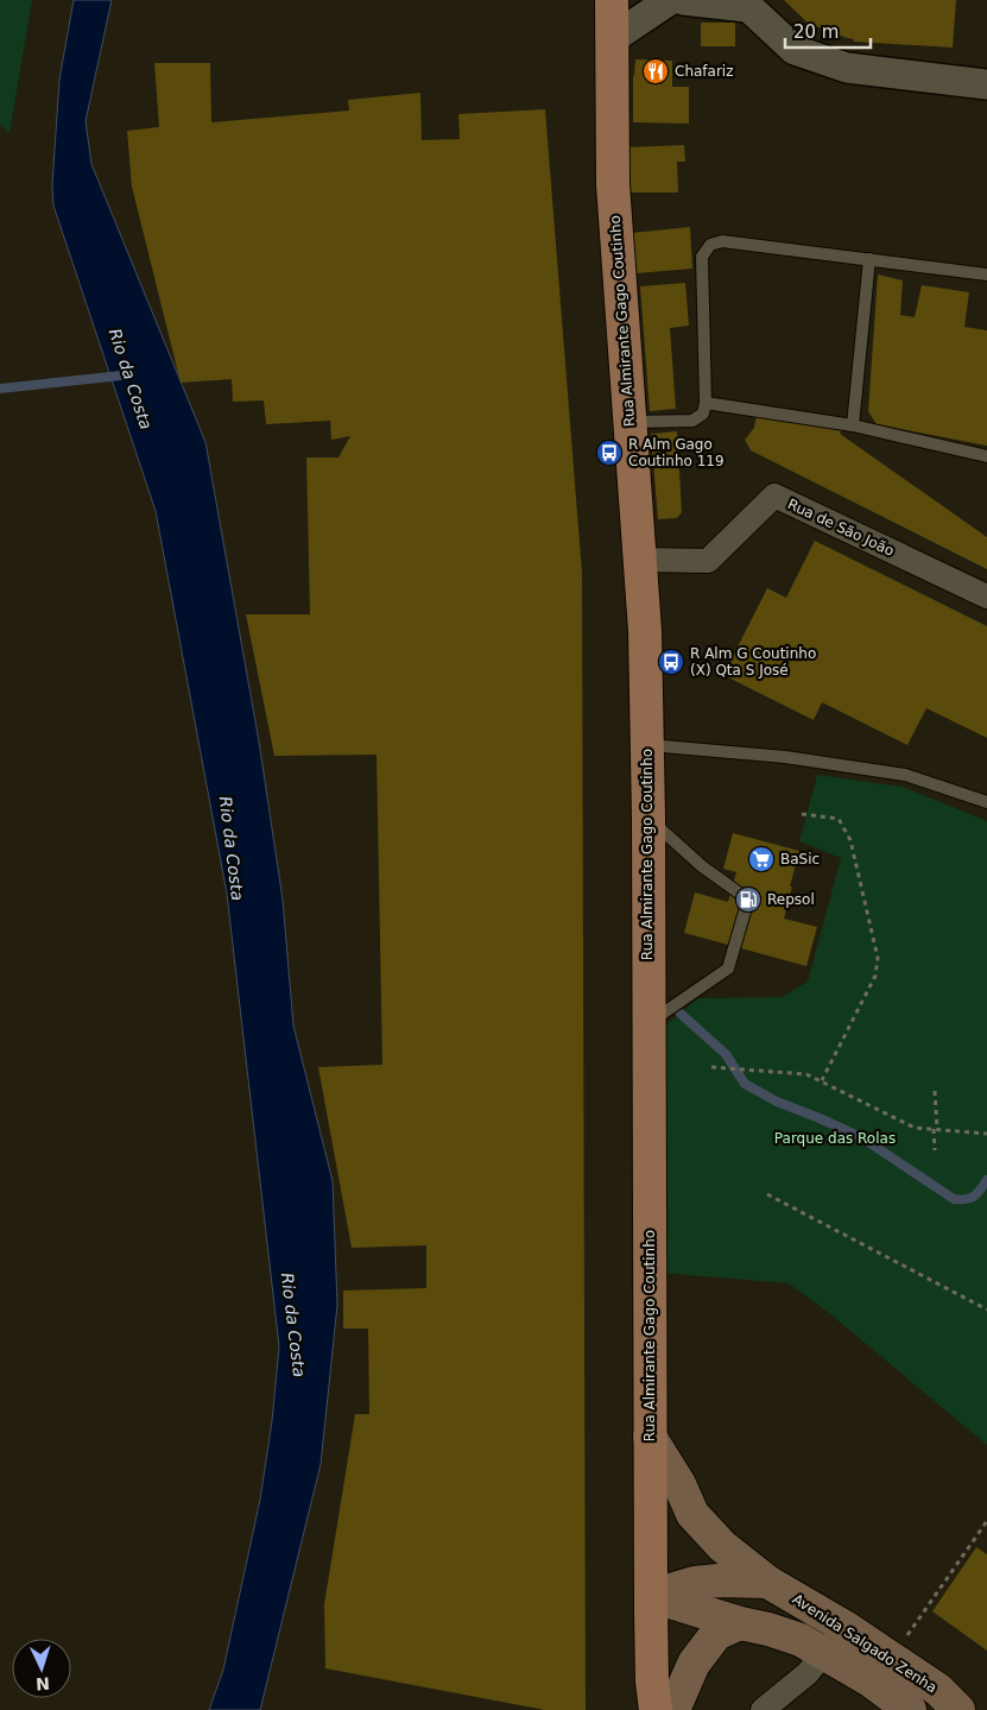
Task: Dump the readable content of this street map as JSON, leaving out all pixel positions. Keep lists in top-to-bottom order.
{
  "streets": {
    "main road": ["Rua Almirante Gago Coutinho", "Avenida Salgado Zenha"],
    "street": ["Rua de São João"]
  },
  "crossings": [
    ["Rua Almirante Gago Coutinho", "Rua de São João"],
    ["Rua Almirante Gago Coutinho", "Avenida Salgado Zenha"]
  ],
  "water": ["Rio da Costa"],
  "parks": ["Parque das Rolas"],
  "places": {
    "restaurant": ["Chafariz"],
    "bus stop": ["R Alm Gago Coutinho 119", "R Alm G Coutinho (X) Qta S José"],
    "supermarket": ["BaSic"],
    "fuel station": ["Repsol"]
  },
  "scale_bar": "20 m",
  "north": "bottom"
}
